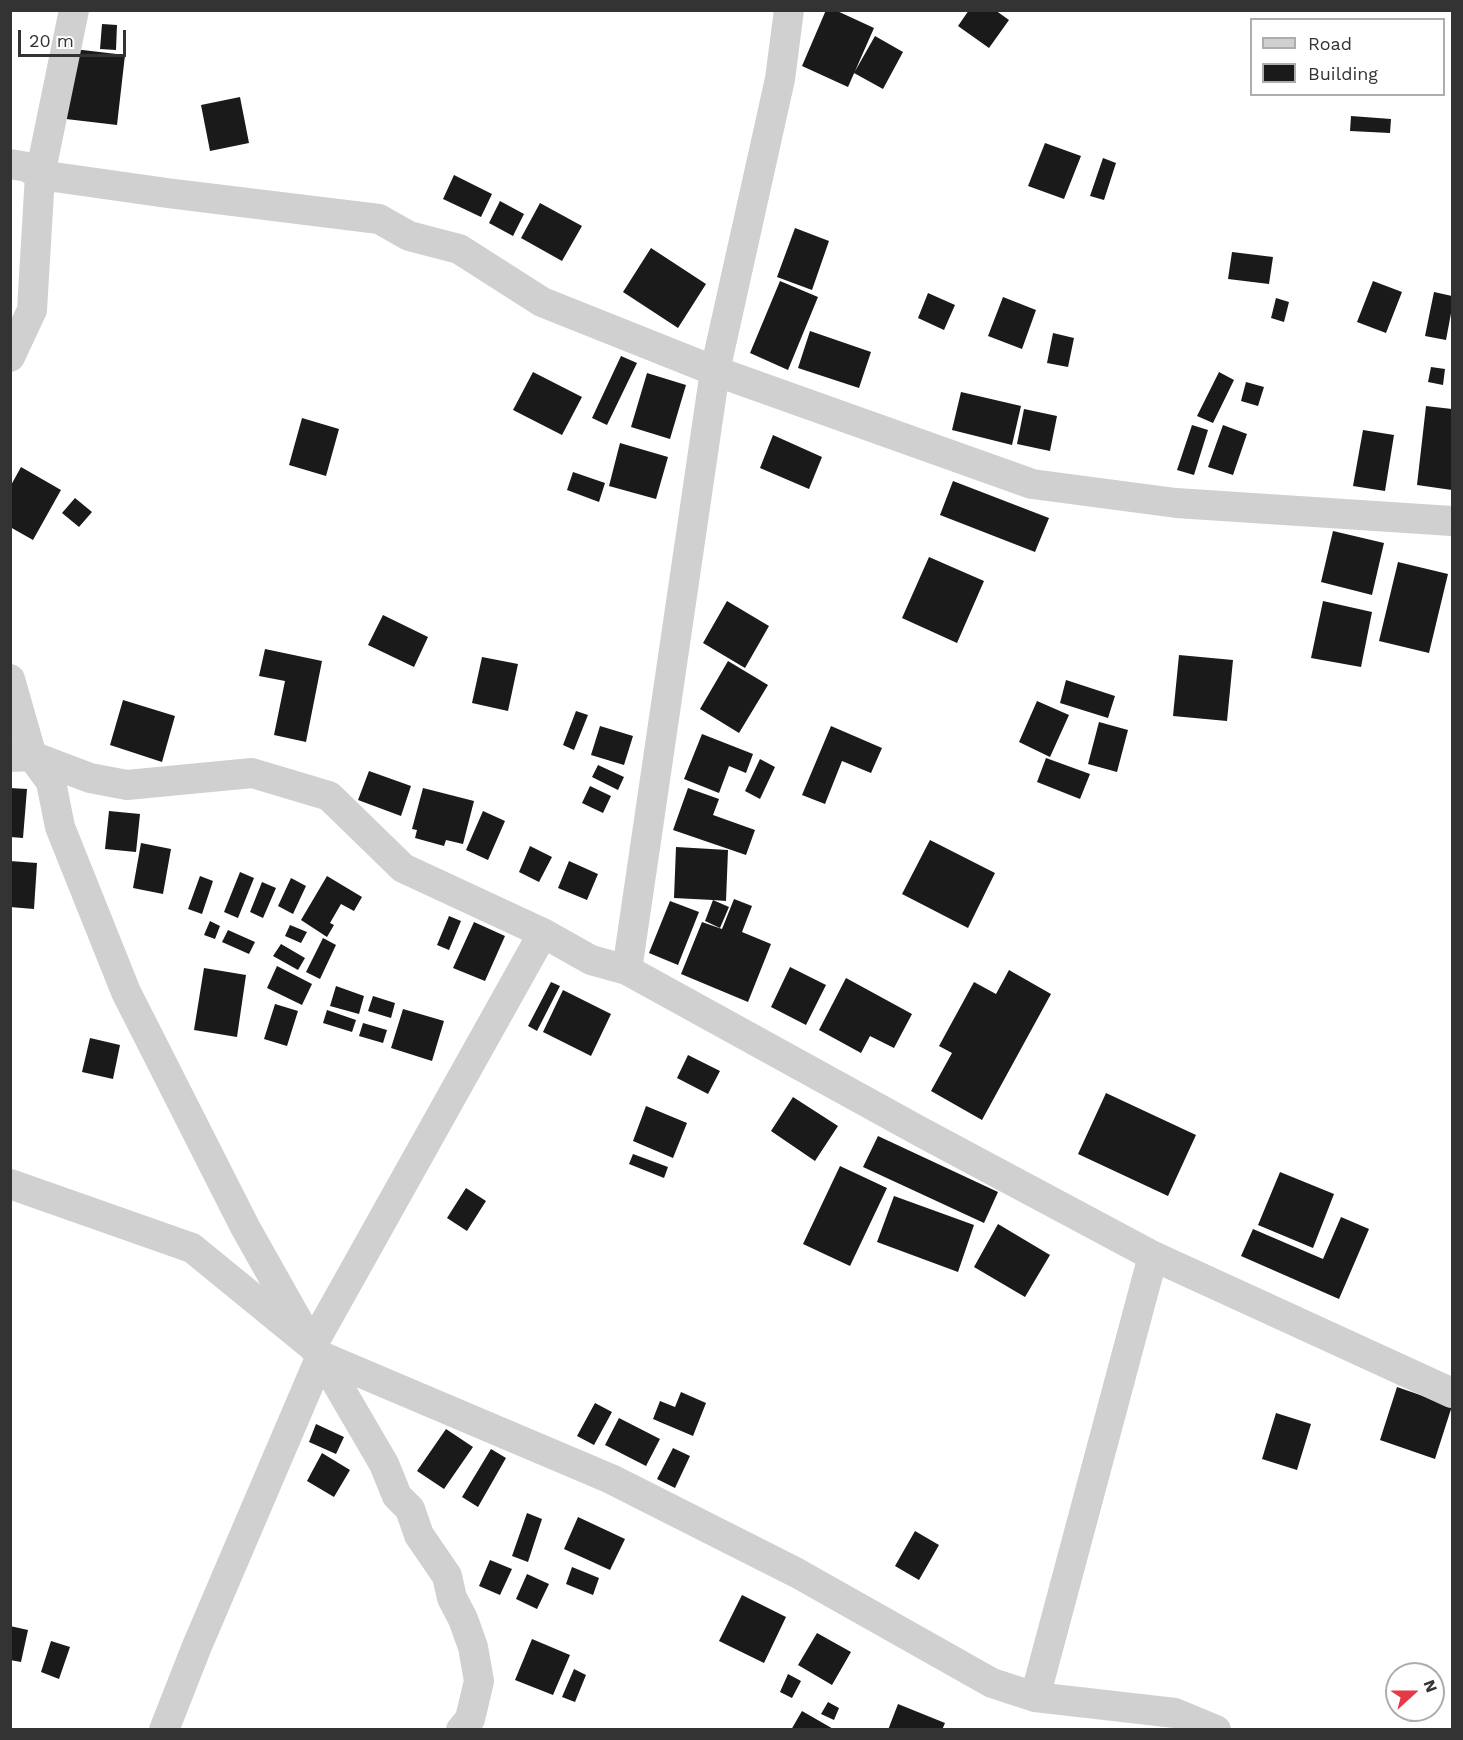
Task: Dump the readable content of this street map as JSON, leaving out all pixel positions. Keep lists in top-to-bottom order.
{
  "legend": ["Road", "Building"],
  "scale_bar": "20 m",
  "north": "right"
}
